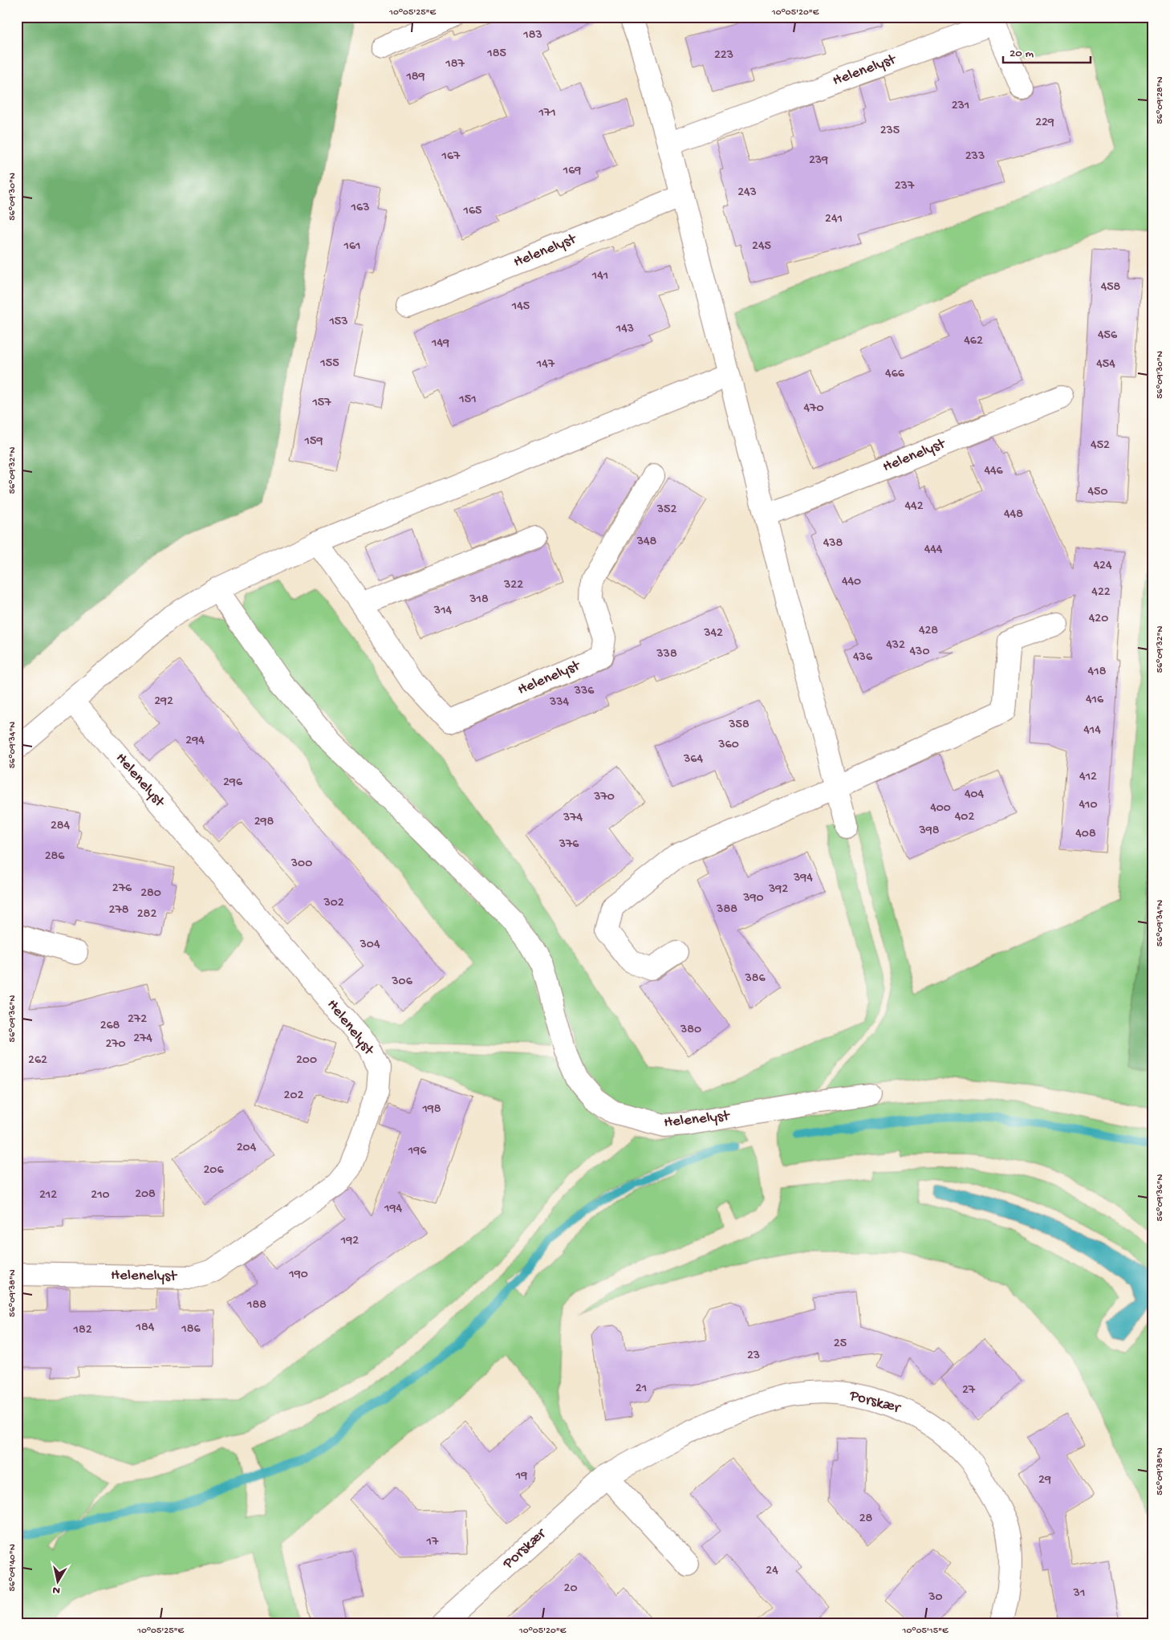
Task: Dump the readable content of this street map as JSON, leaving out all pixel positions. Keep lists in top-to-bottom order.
{
  "streets": {
    "street": ["Helenelyst", "Porskær"]
  },
  "house_numbers": [
    "183",
    "185",
    "223",
    "187",
    "189",
    "231",
    "171",
    "229",
    "235",
    "167",
    "233",
    "239",
    "169",
    "237",
    "243",
    "163",
    "165",
    "241",
    "161",
    "245",
    "141",
    "458",
    "145",
    "153",
    "143",
    "456",
    "462",
    "149",
    "155",
    "147",
    "454",
    "466",
    "151",
    "157",
    "470",
    "159",
    "452",
    "446",
    "450",
    "442",
    "352",
    "448",
    "348",
    "438",
    "444",
    "424",
    "440",
    "322",
    "422",
    "318",
    "314",
    "420",
    "428",
    "342",
    "432",
    "430",
    "338",
    "436",
    "418",
    "336",
    "416",
    "292",
    "334",
    "358",
    "414",
    "294",
    "360",
    "364",
    "412",
    "296",
    "404",
    "370",
    "410",
    "400",
    "402",
    "374",
    "298",
    "284",
    "398",
    "408",
    "376",
    "286",
    "300",
    "394",
    "276",
    "392",
    "280",
    "390",
    "302",
    "388",
    "278",
    "282",
    "304",
    "386",
    "306",
    "272",
    "268",
    "380",
    "274",
    "270",
    "262",
    "200",
    "202",
    "198",
    "204",
    "196",
    "206",
    "208",
    "212",
    "210",
    "194",
    "192",
    "190",
    "188",
    "184",
    "186",
    "182",
    "25",
    "23",
    "21",
    "27",
    "19",
    "29",
    "28",
    "17",
    "24",
    "20",
    "31",
    "30"
  ],
  "scale_bar": "20 m",
  "north": "bottom",
  "coordinates": [
    "10°05'25\"E",
    "10°05'20\"E",
    "56°09'28\"N",
    "56°09'30\"N",
    "56°09'32\"N",
    "56°09'34\"N",
    "56°09'36\"N",
    "56°09'38\"N",
    "56°09'40\"N",
    "10°05'15\"E"
  ]
}
